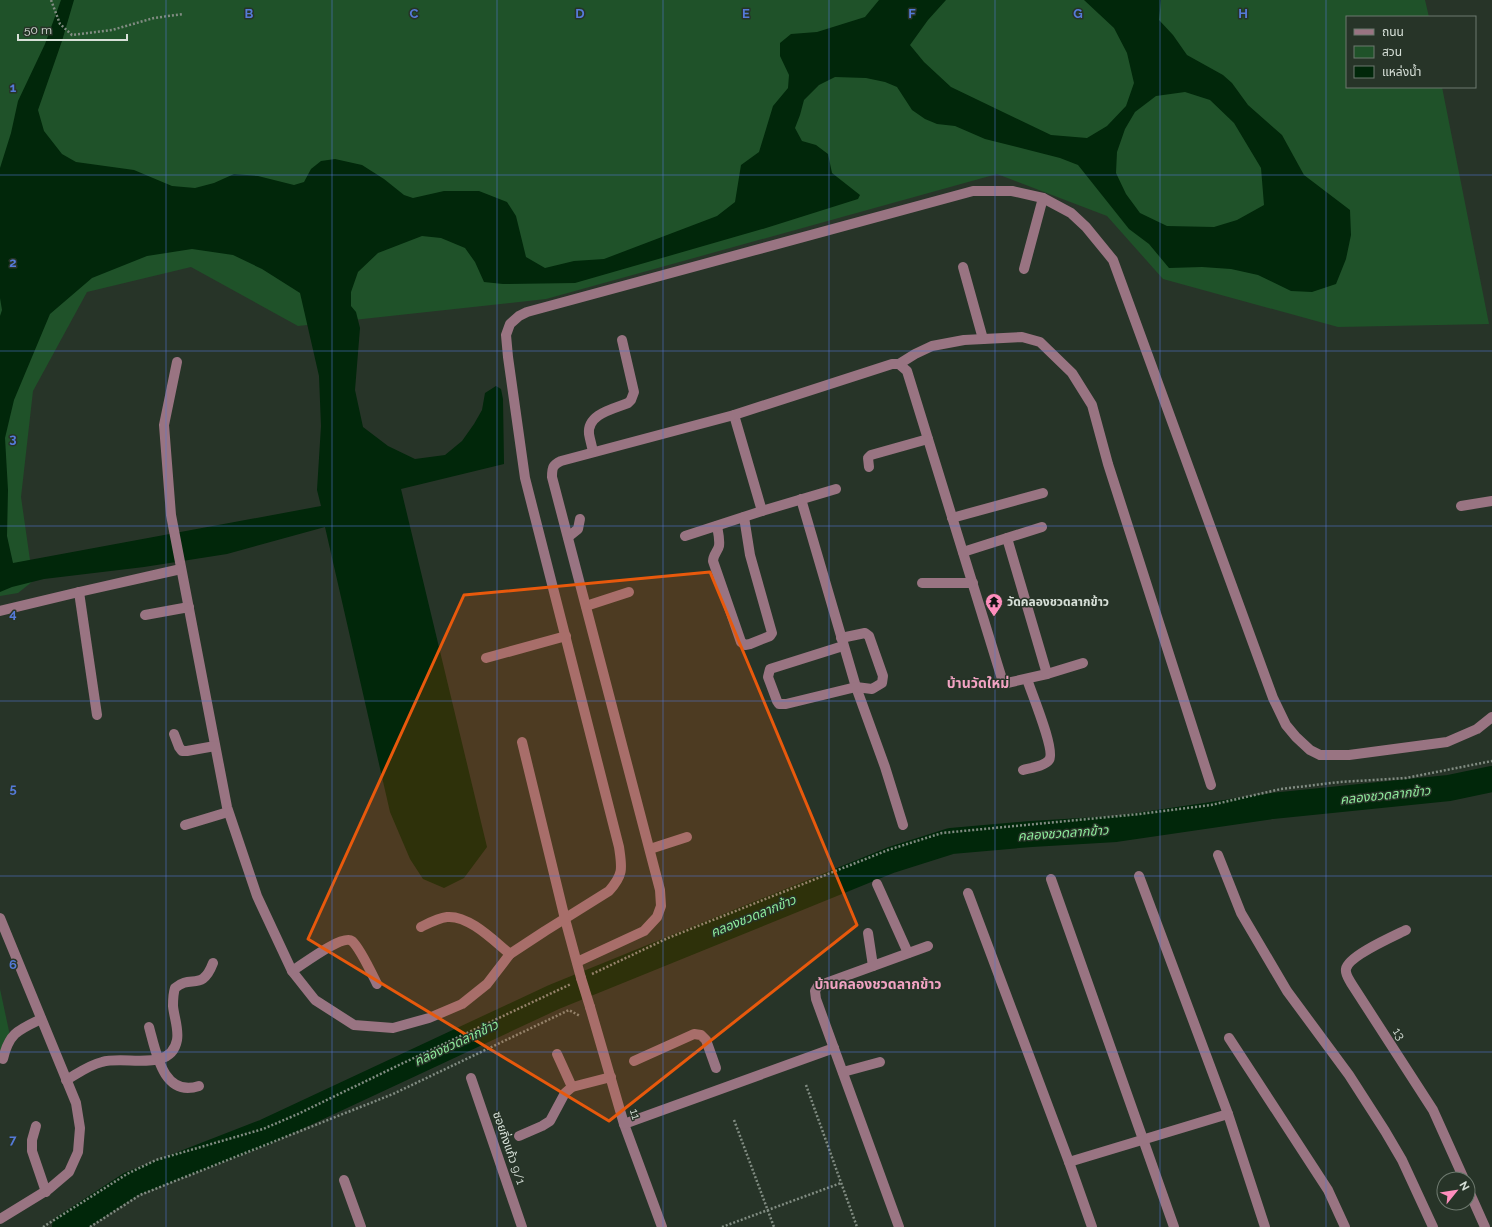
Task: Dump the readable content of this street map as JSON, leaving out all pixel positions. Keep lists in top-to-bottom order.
{
  "streets": {
    "street": ["13", "11", "ซอยกิ่งแก้ว 9/1"]
  },
  "districts": ["บ้านวัดใหม่", "บ้านคลองชวดลากข้าว"],
  "water": ["คลองชวดลากข้าว"],
  "places": {
    "temple": ["วัดคลองชวดลากข้าว"]
  },
  "legend": ["ถนน", "สวน", "แหล่งน้ำ"],
  "scale_bar": "50 m",
  "north": "top right",
  "grid": {
    "columns": [
      "B",
      "C",
      "D",
      "E",
      "F",
      "G",
      "H"
    ],
    "rows": [
      "1",
      "2",
      "3",
      "4",
      "5",
      "6",
      "7"
    ]
  }
}
